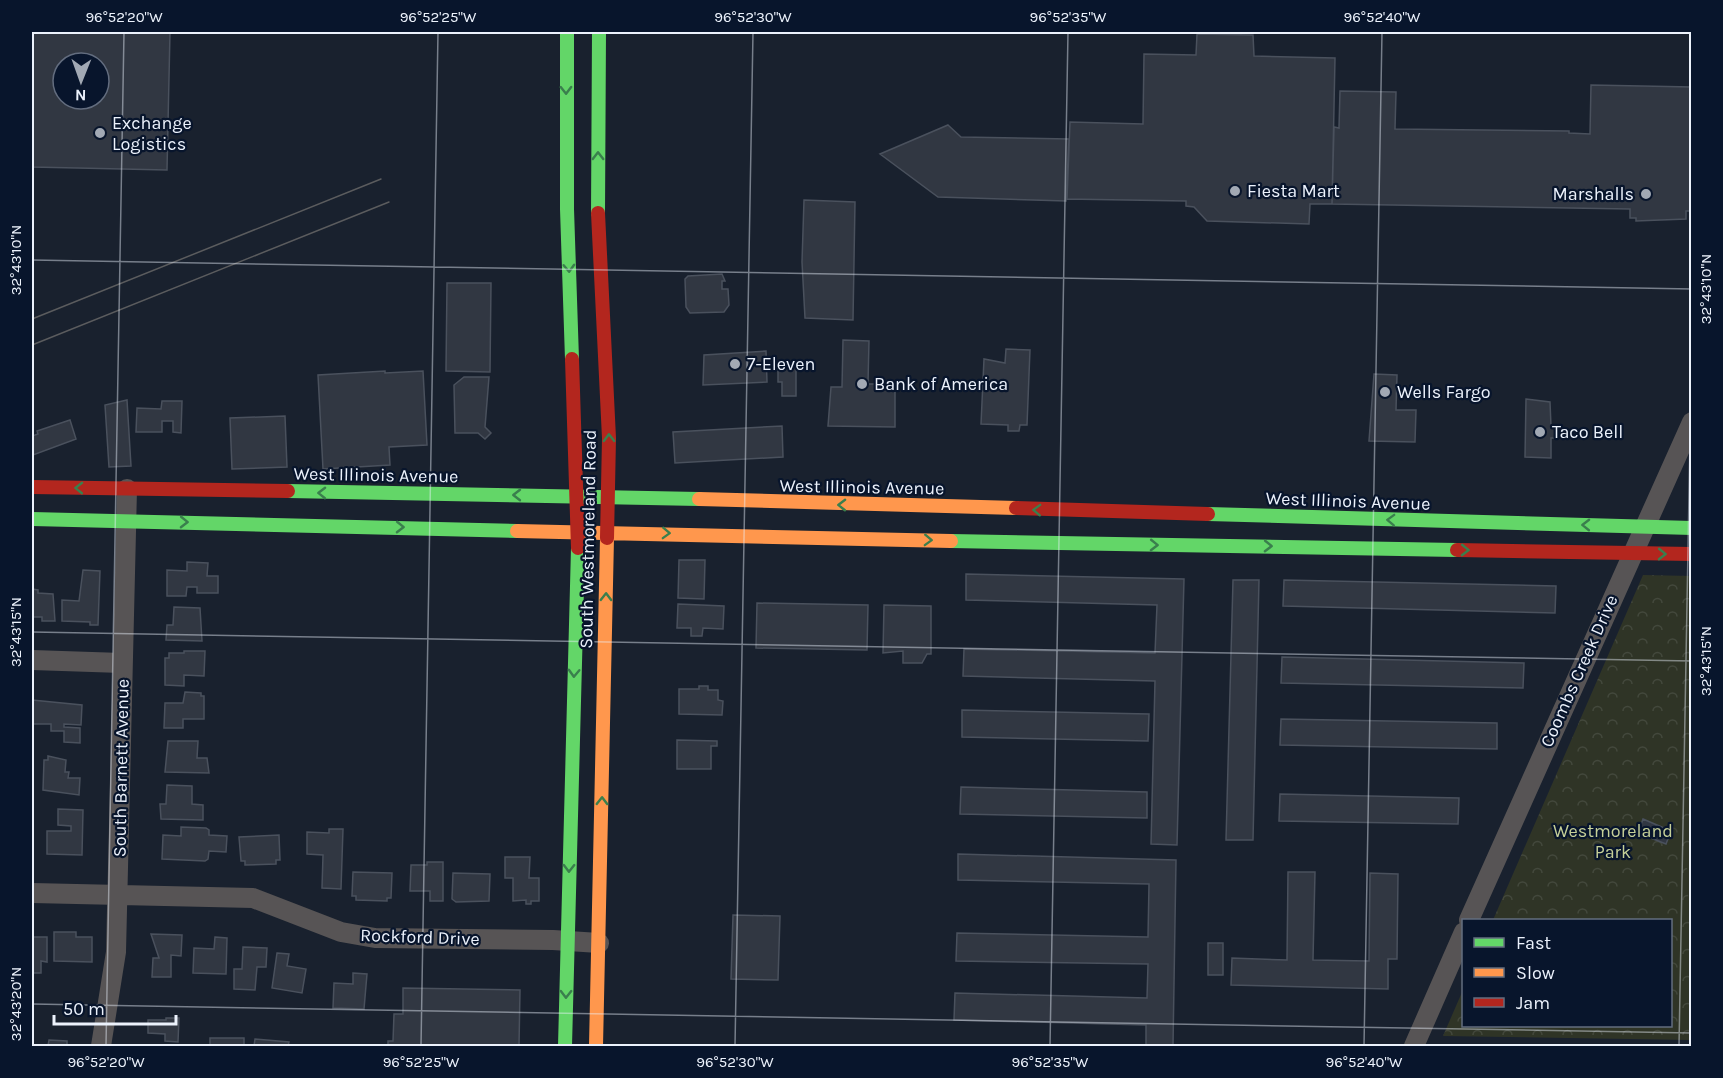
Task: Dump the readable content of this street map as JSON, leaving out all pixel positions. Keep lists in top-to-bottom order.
{
  "streets": {
    "main road": ["West Illinois Avenue", "South Westmoreland Road"],
    "street": ["Coombs Creek Drive", "South Barnett Avenue", "Rockford Drive"]
  },
  "crossings": [
    ["West Illinois Avenue", "South Westmoreland Road"],
    ["West Illinois Avenue", "Coombs Creek Drive"],
    ["West Illinois Avenue", "South Barnett Avenue"],
    ["South Westmoreland Road", "Rockford Drive"],
    ["South Barnett Avenue", "Rockford Drive"]
  ],
  "parks": ["Westmoreland Park"],
  "places": [
    "Exchange Logistics",
    "Fiesta Mart",
    "Marshalls",
    "7-Eleven",
    "Bank of America",
    "Wells Fargo",
    "Taco Bell"
  ],
  "legend": ["Fast", "Slow", "Jam"],
  "scale_bar": "50 m",
  "north": "bottom",
  "coordinates": [
    "96°52'20\"W",
    "96°52'25\"W",
    "96°52'30\"W",
    "96°52'35\"W",
    "96°52'40\"W",
    "32°43'10\"N",
    "32°43'15\"N",
    "32°43'20\"N"
  ]
}
